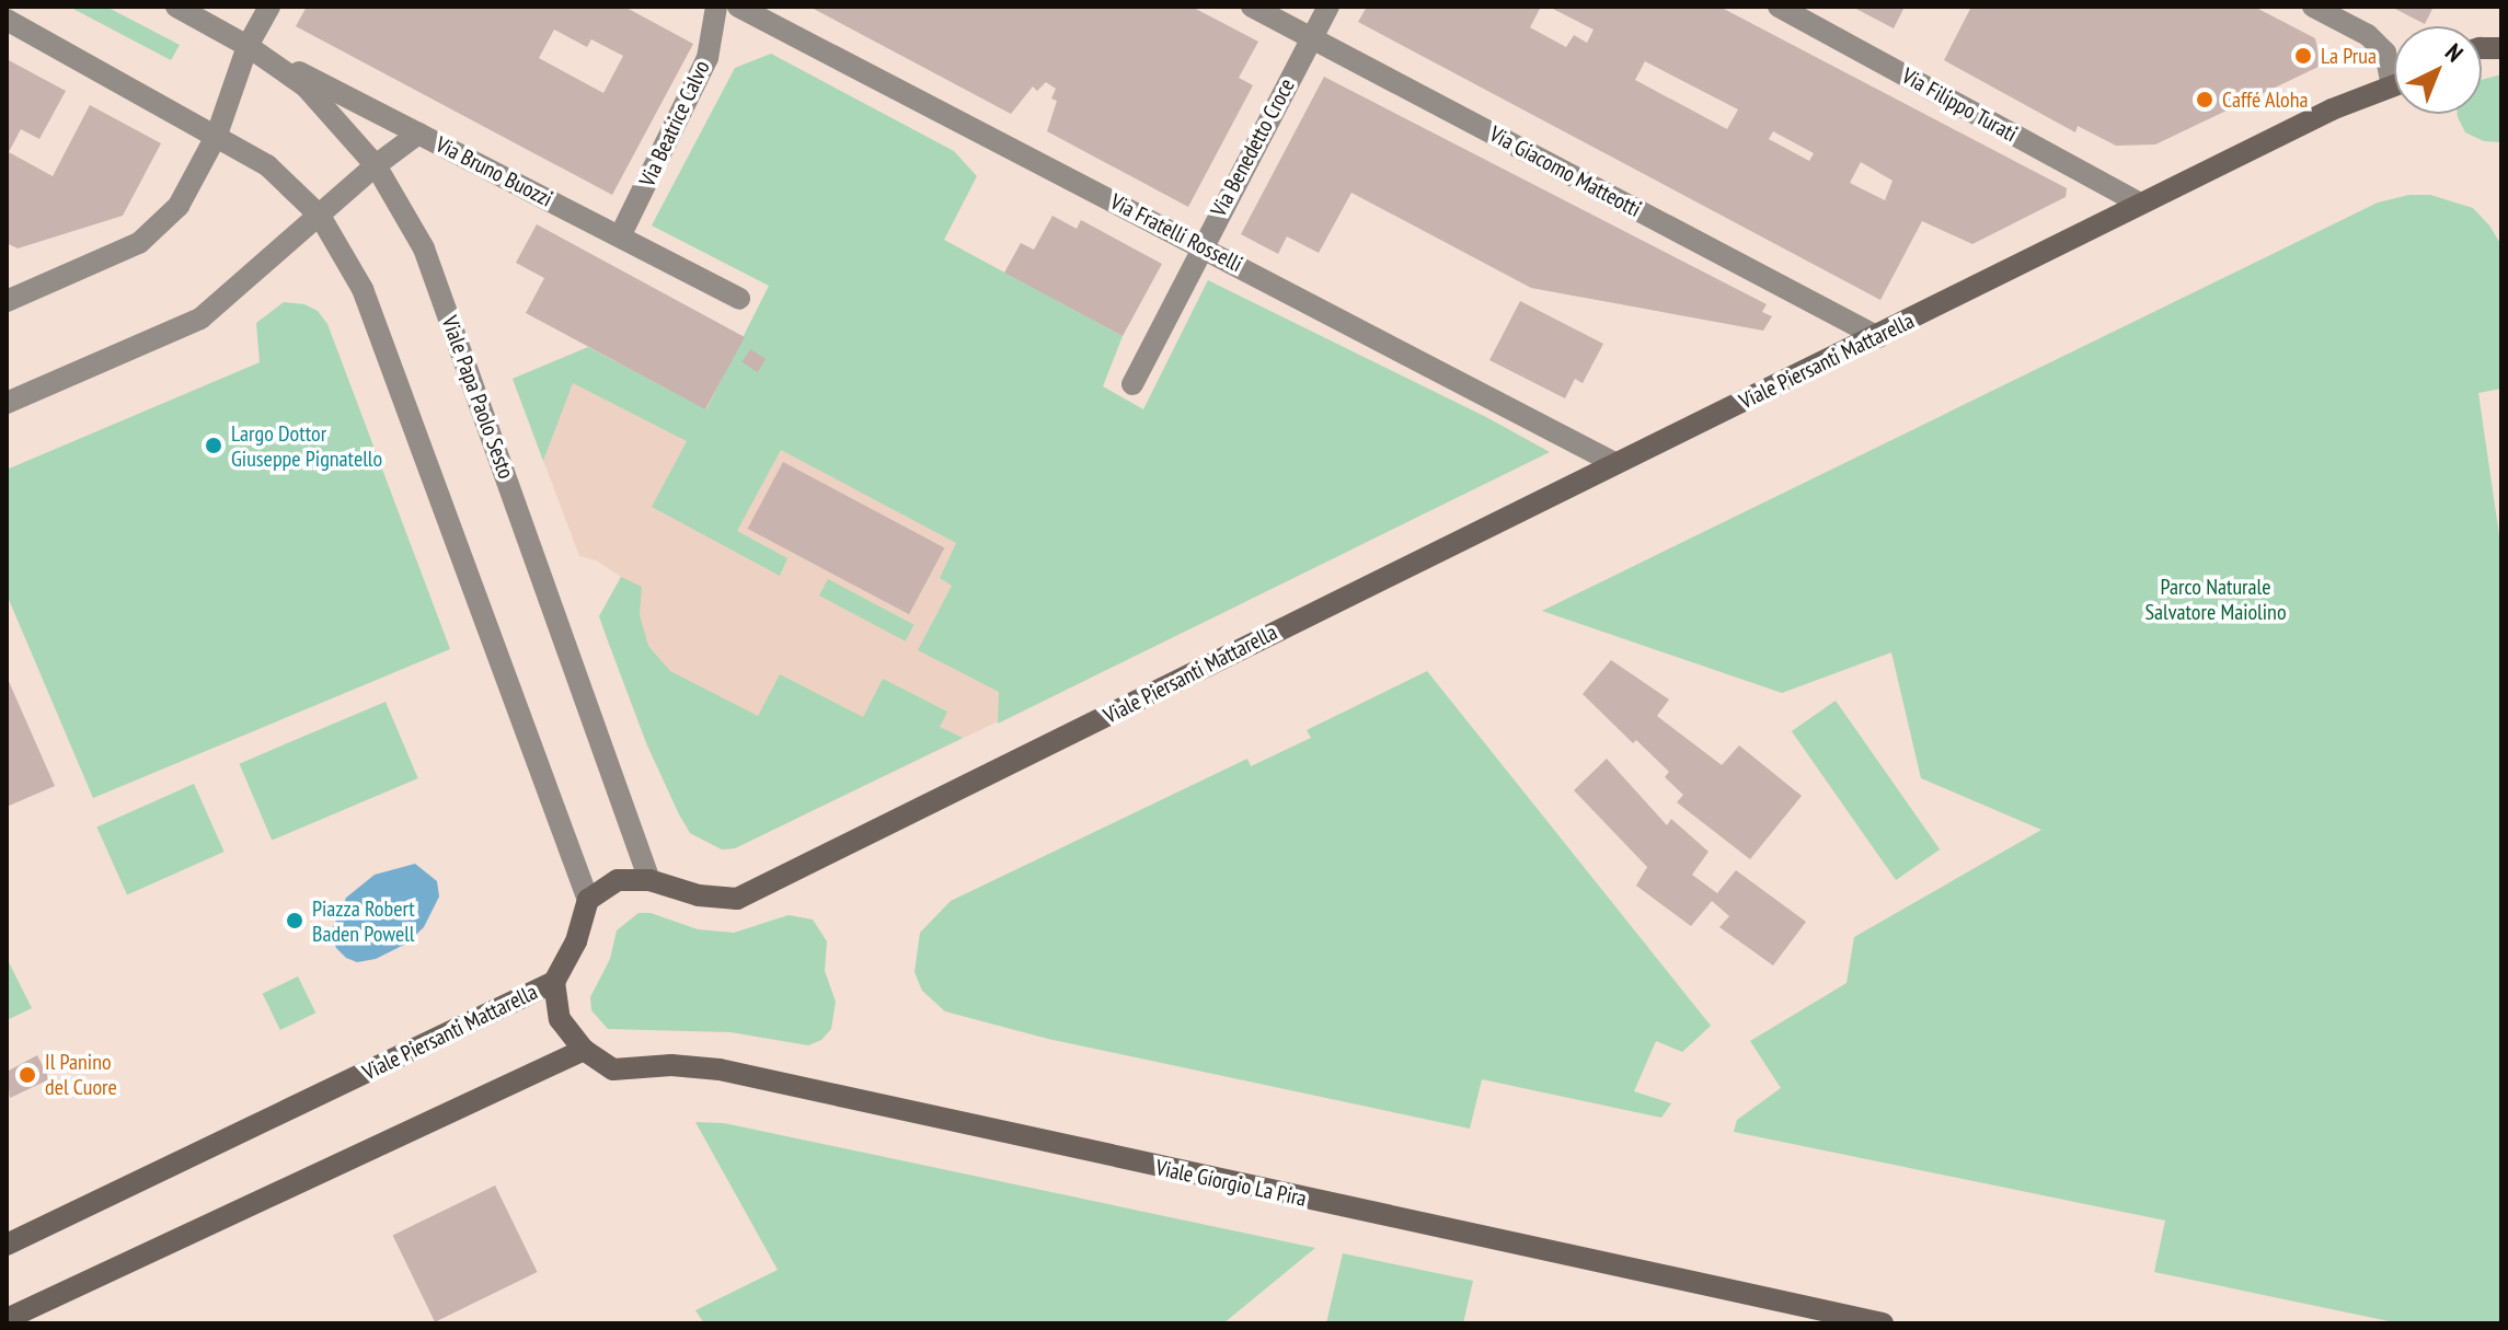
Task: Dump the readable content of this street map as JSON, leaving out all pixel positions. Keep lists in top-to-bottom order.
{
  "streets": {
    "street": [
      "Via Filippo Turati",
      "Via Beatrice Calvo",
      "Via Benedetto Croce",
      "Via Bruno Buozzi",
      "Via Giacomo Matteotti",
      "Via Fratelli Rosselli",
      "Viale Piersanti Mattarella",
      "Viale Papa Paolo Sesto",
      "Viale Giorgio La Pira"
    ]
  },
  "crossings": [
    ["Via Filippo Turati", "Viale Piersanti Mattarella"],
    ["Via Beatrice Calvo", "Via Bruno Buozzi"],
    ["Via Benedetto Croce", "Via Giacomo Matteotti"],
    ["Via Benedetto Croce", "Via Fratelli Rosselli"],
    ["Via Bruno Buozzi", "Viale Papa Paolo Sesto"],
    ["Via Giacomo Matteotti", "Viale Piersanti Mattarella"],
    ["Via Fratelli Rosselli", "Viale Piersanti Mattarella"],
    ["Viale Piersanti Mattarella", "Viale Papa Paolo Sesto"]
  ],
  "parks": ["Parco Naturale Salvatore Maiolino"],
  "places": [
    "La Prua",
    "Caffé Aloha",
    "Largo Dottor Giuseppe Pignatello",
    "Piazza Robert Baden Powell",
    "Il Panino del Cuore"
  ],
  "north": "top right"
}
